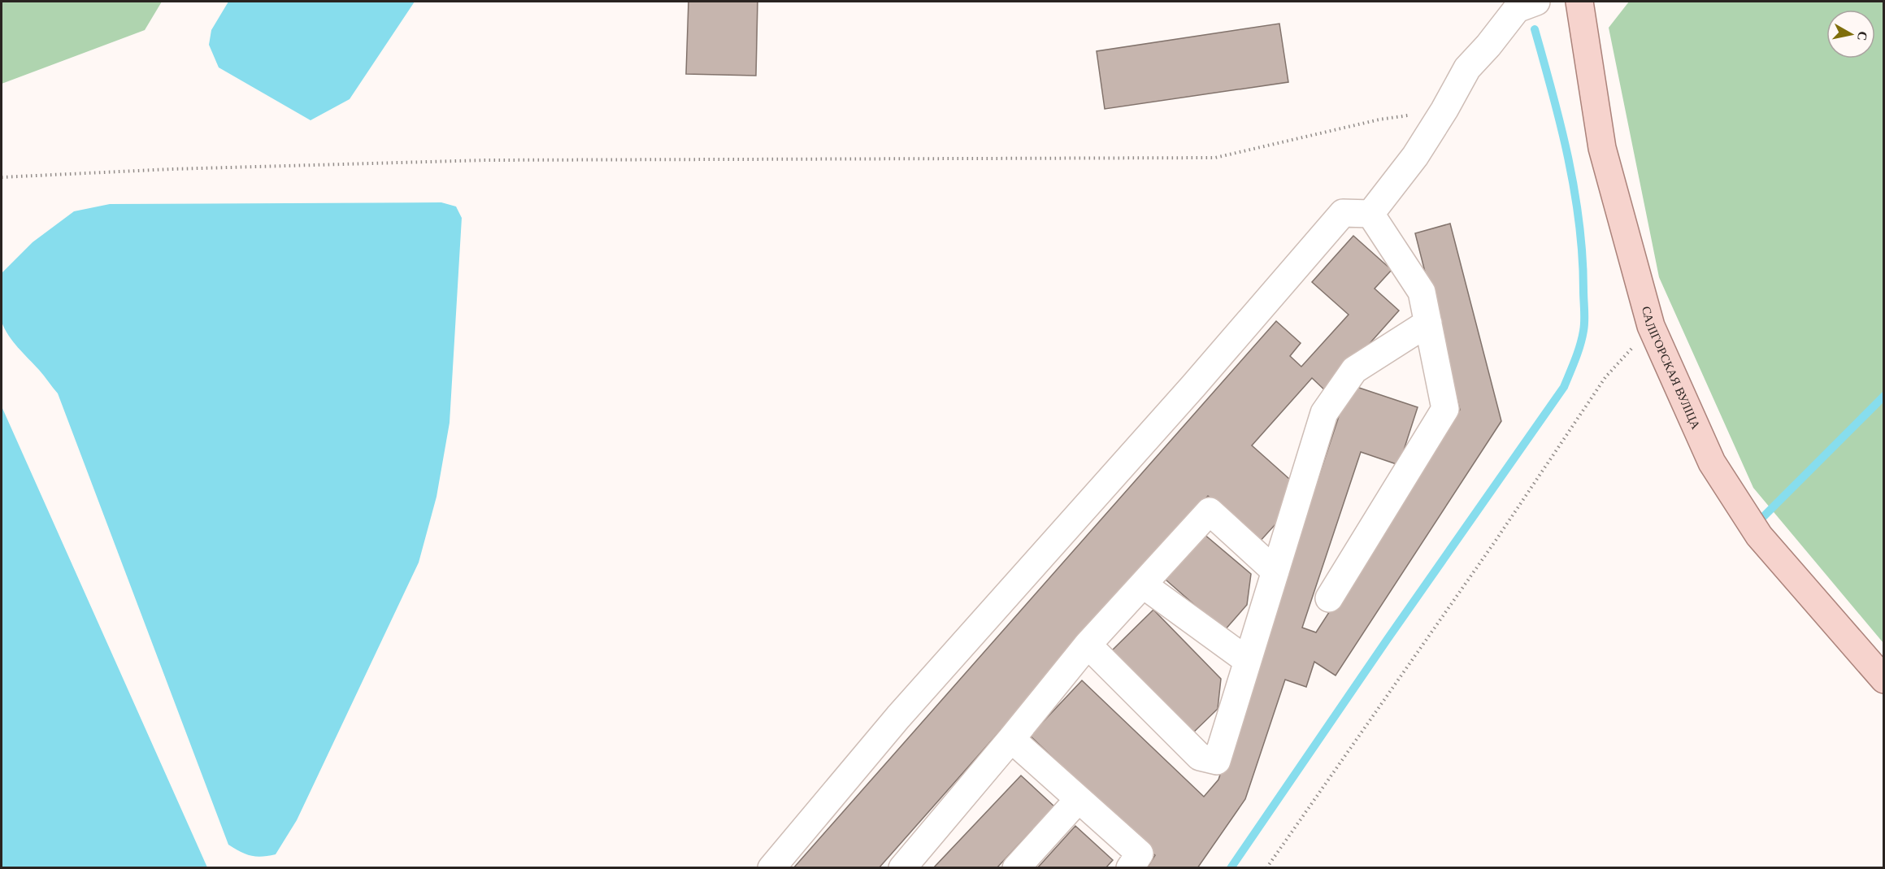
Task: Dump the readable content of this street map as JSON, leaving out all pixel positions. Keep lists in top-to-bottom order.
{
  "streets": {
    "main road": ["САЛІГОРСКАЯ ВУЛІЦА"]
  },
  "north": "right"
}
